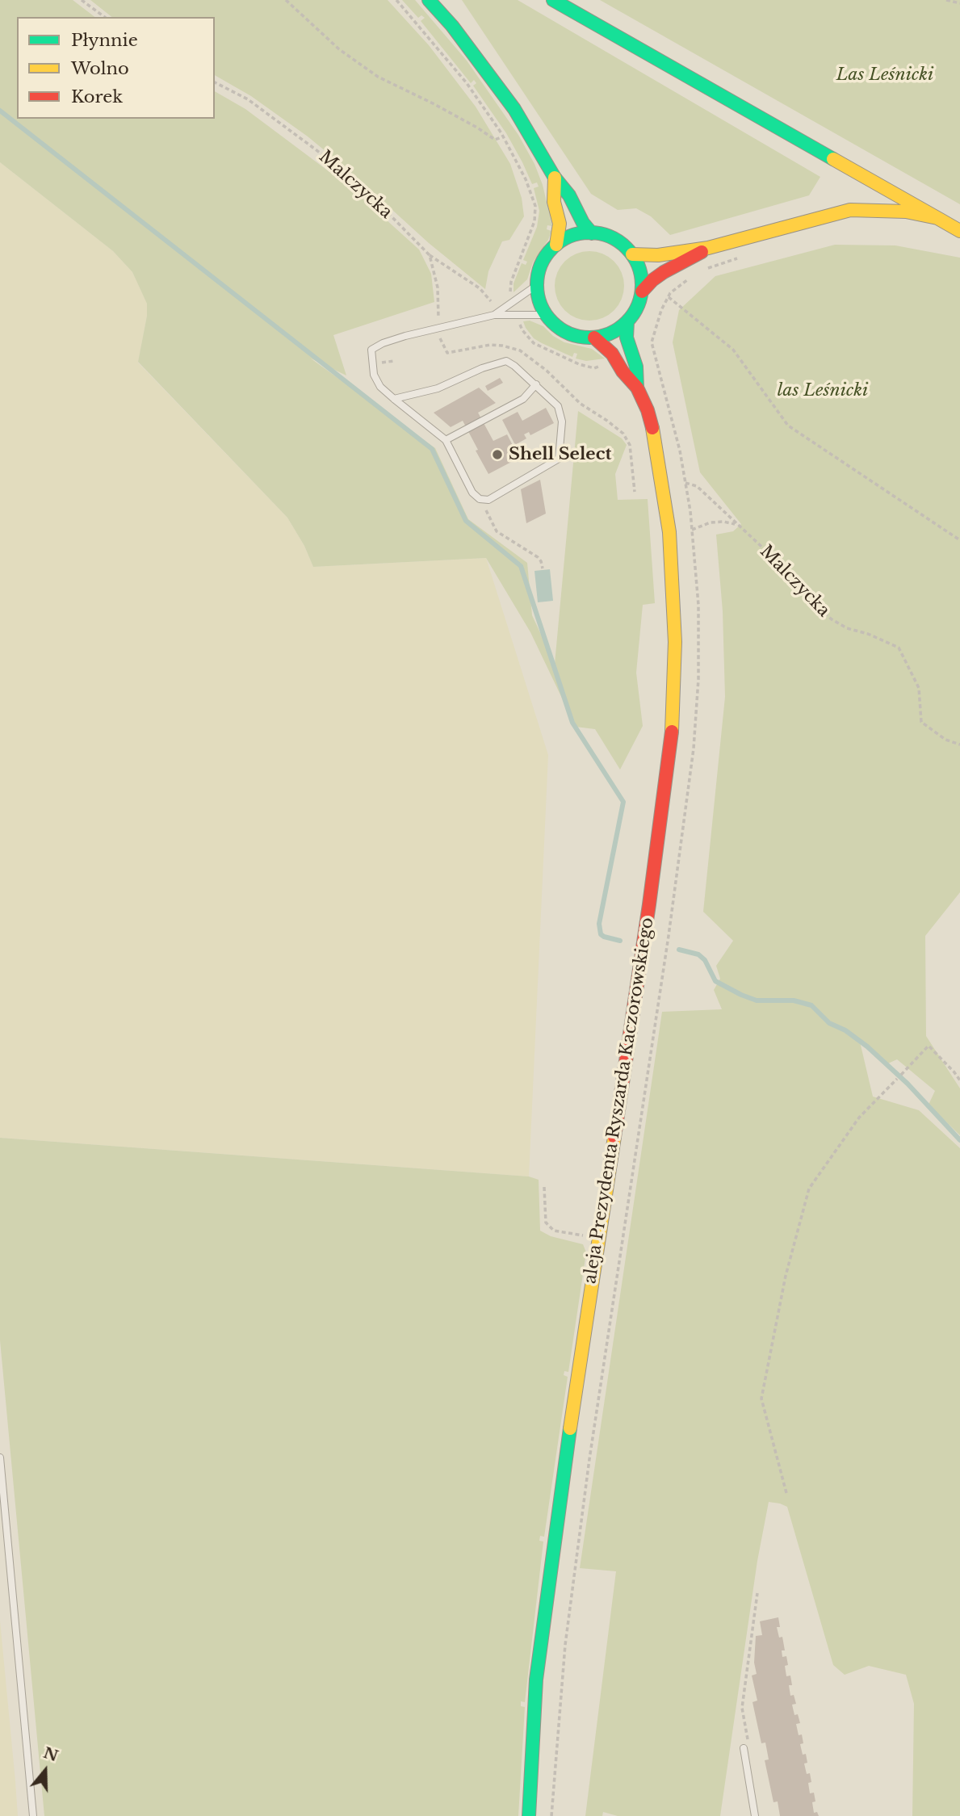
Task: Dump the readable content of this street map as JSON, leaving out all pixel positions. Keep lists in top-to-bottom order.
{
  "streets": {
    "main road": ["aleja Prezydenta Ryszarda Kaczorowskiego"],
    "path": ["Malczycka"]
  },
  "parks": ["Las Leśnicki", "las Leśnicki"],
  "places": ["Shell Select"],
  "legend": ["Płynnie", "Wolno", "Korek"],
  "north": "top"
}
